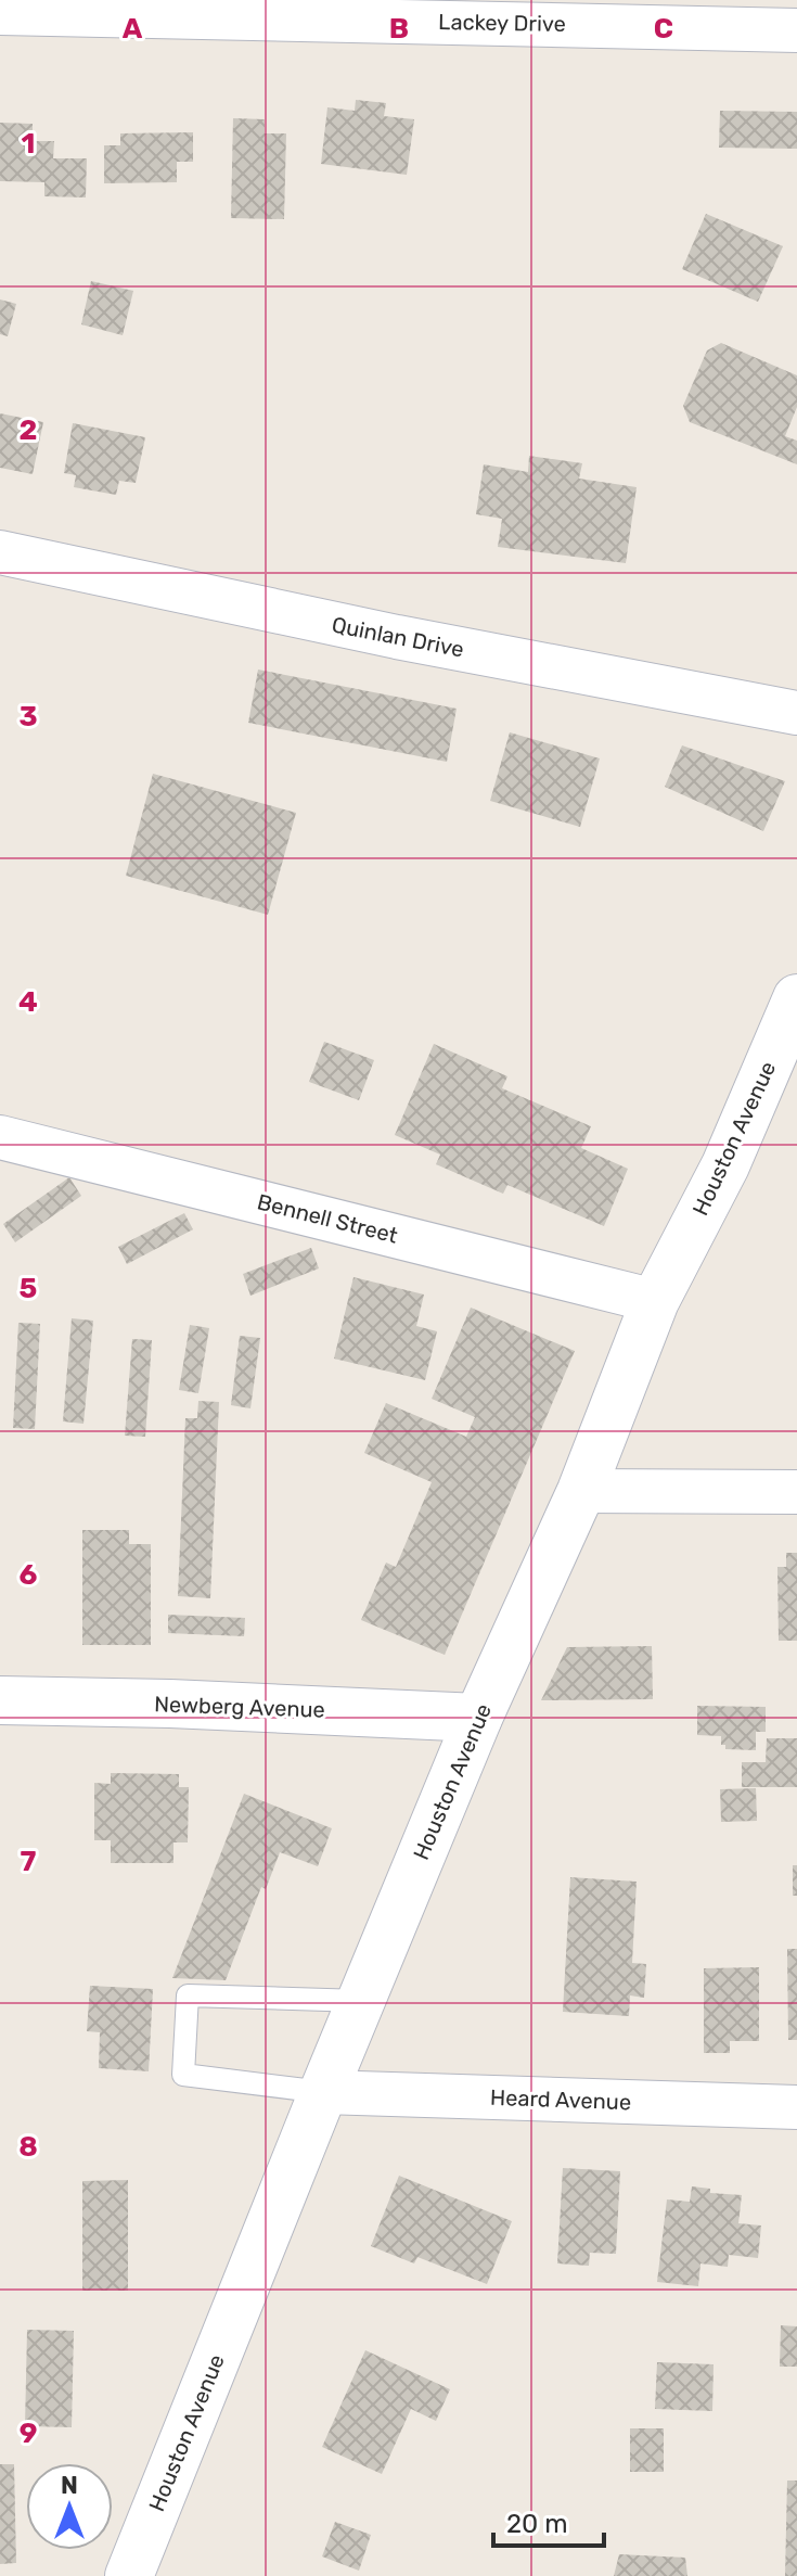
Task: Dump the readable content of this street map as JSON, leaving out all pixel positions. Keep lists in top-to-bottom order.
{
  "streets": {
    "street": [
      "Lackey Drive",
      "Quinlan Drive",
      "Houston Avenue",
      "Bennell Street",
      "Newberg Avenue",
      "Heard Avenue"
    ]
  },
  "crossings": [
    ["Houston Avenue", "Bennell Street"],
    ["Houston Avenue", "Newberg Avenue"],
    ["Houston Avenue", "Heard Avenue"]
  ],
  "scale_bar": "20 m",
  "north": "top",
  "grid": {
    "columns": ["A", "B", "C"],
    "rows": [
      "1",
      "2",
      "3",
      "4",
      "5",
      "6",
      "7",
      "8",
      "9"
    ]
  }
}
